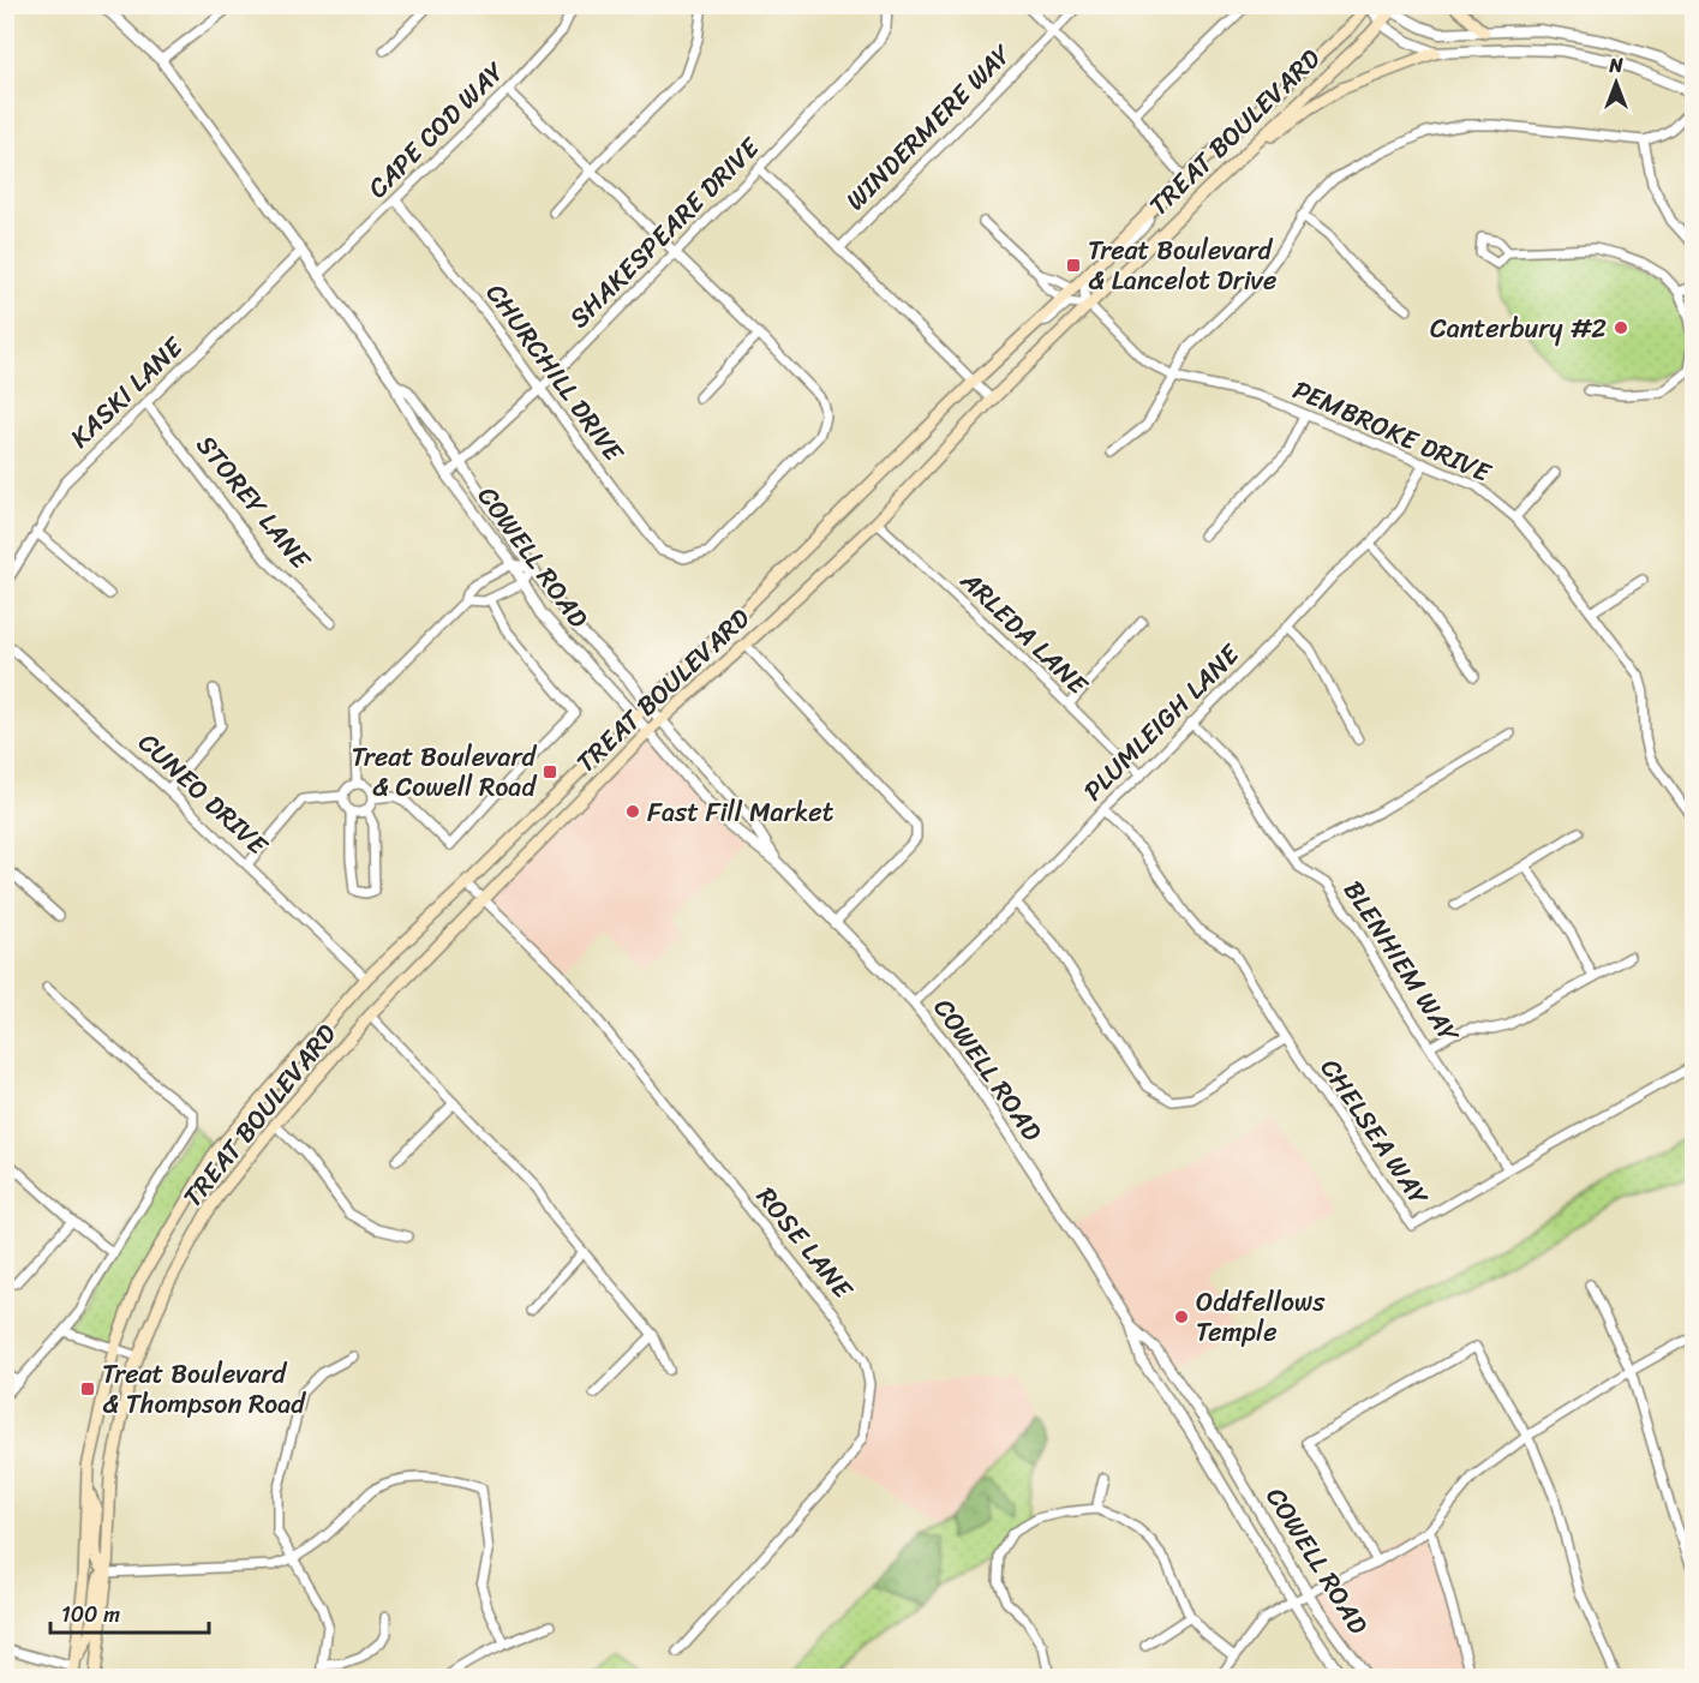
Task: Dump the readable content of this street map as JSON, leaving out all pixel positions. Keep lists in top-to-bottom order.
{
  "streets": {
    "main road": ["TREAT BOULEVARD"],
    "street": [
      "WINDERMERE WAY",
      "CAPE COD WAY",
      "SHAKESPEARE DRIVE",
      "CHURCHILL DRIVE",
      "KASKI LANE",
      "PEMBROKE DRIVE",
      "STOREY LANE",
      "COWELL ROAD",
      "ARLEDA LANE",
      "PLUMLEIGH LANE",
      "CUNEO DRIVE",
      "BLENHIEM WAY",
      "CHELSEA WAY",
      "ROSE LANE"
    ]
  },
  "crossings": [
    ["CAPE COD WAY", "CHURCHILL DRIVE"],
    ["CAPE COD WAY", "COWELL ROAD"],
    ["TREAT BOULEVARD", "PEMBROKE DRIVE"],
    ["TREAT BOULEVARD", "COWELL ROAD"],
    ["TREAT BOULEVARD", "ARLEDA LANE"],
    ["TREAT BOULEVARD", "CUNEO DRIVE"],
    ["TREAT BOULEVARD", "ROSE LANE"],
    ["SHAKESPEARE DRIVE", "CHURCHILL DRIVE"],
    ["SHAKESPEARE DRIVE", "COWELL ROAD"],
    ["KASKI LANE", "STOREY LANE"],
    ["KASKI LANE", "COWELL ROAD"],
    ["PEMBROKE DRIVE", "PLUMLEIGH LANE"],
    ["COWELL ROAD", "PLUMLEIGH LANE"],
    ["ARLEDA LANE", "PLUMLEIGH LANE"],
    ["PLUMLEIGH LANE", "BLENHIEM WAY"],
    ["PLUMLEIGH LANE", "CHELSEA WAY"],
    ["BLENHIEM WAY", "CHELSEA WAY"]
  ],
  "places": {
    "transit": ["Treat Boulevard & Lancelot Drive", "Treat Boulevard & Cowell Road", "Treat Boulevard & Thompson Road"],
    "other": ["Canterbury #2", "Fast Fill Market", "Oddfellows Temple"]
  },
  "scale_bar": "100 m",
  "north": "top"
}
